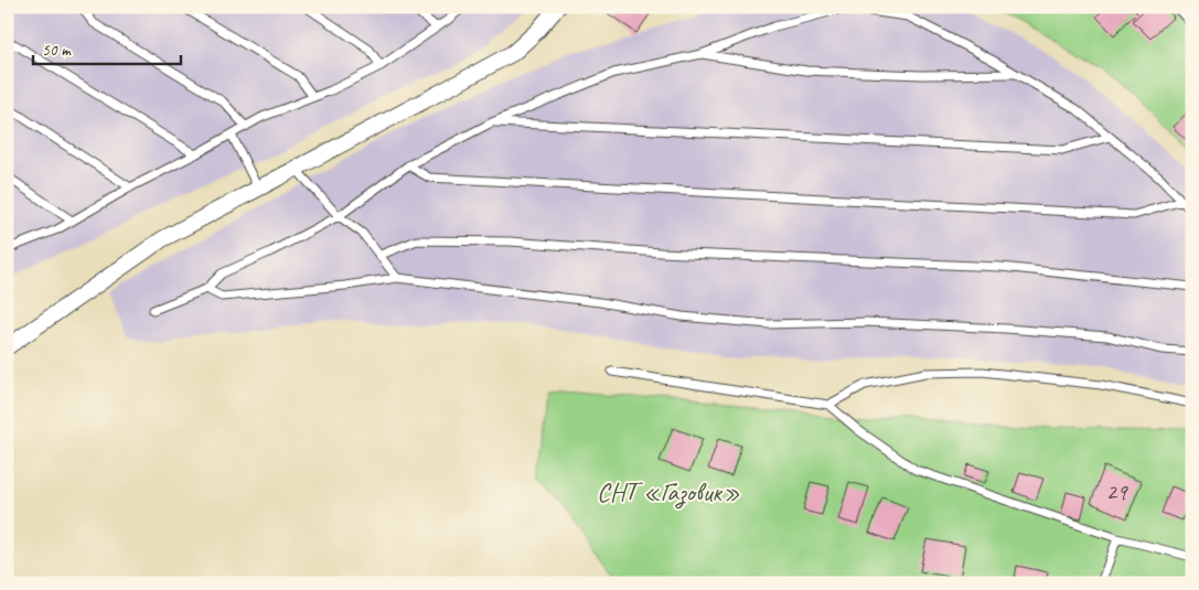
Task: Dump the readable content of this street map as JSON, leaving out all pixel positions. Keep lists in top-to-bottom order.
{
  "parks": ["СНТ «Газовик»"],
  "house_numbers": ["29"],
  "scale_bar": "50 m"
}
